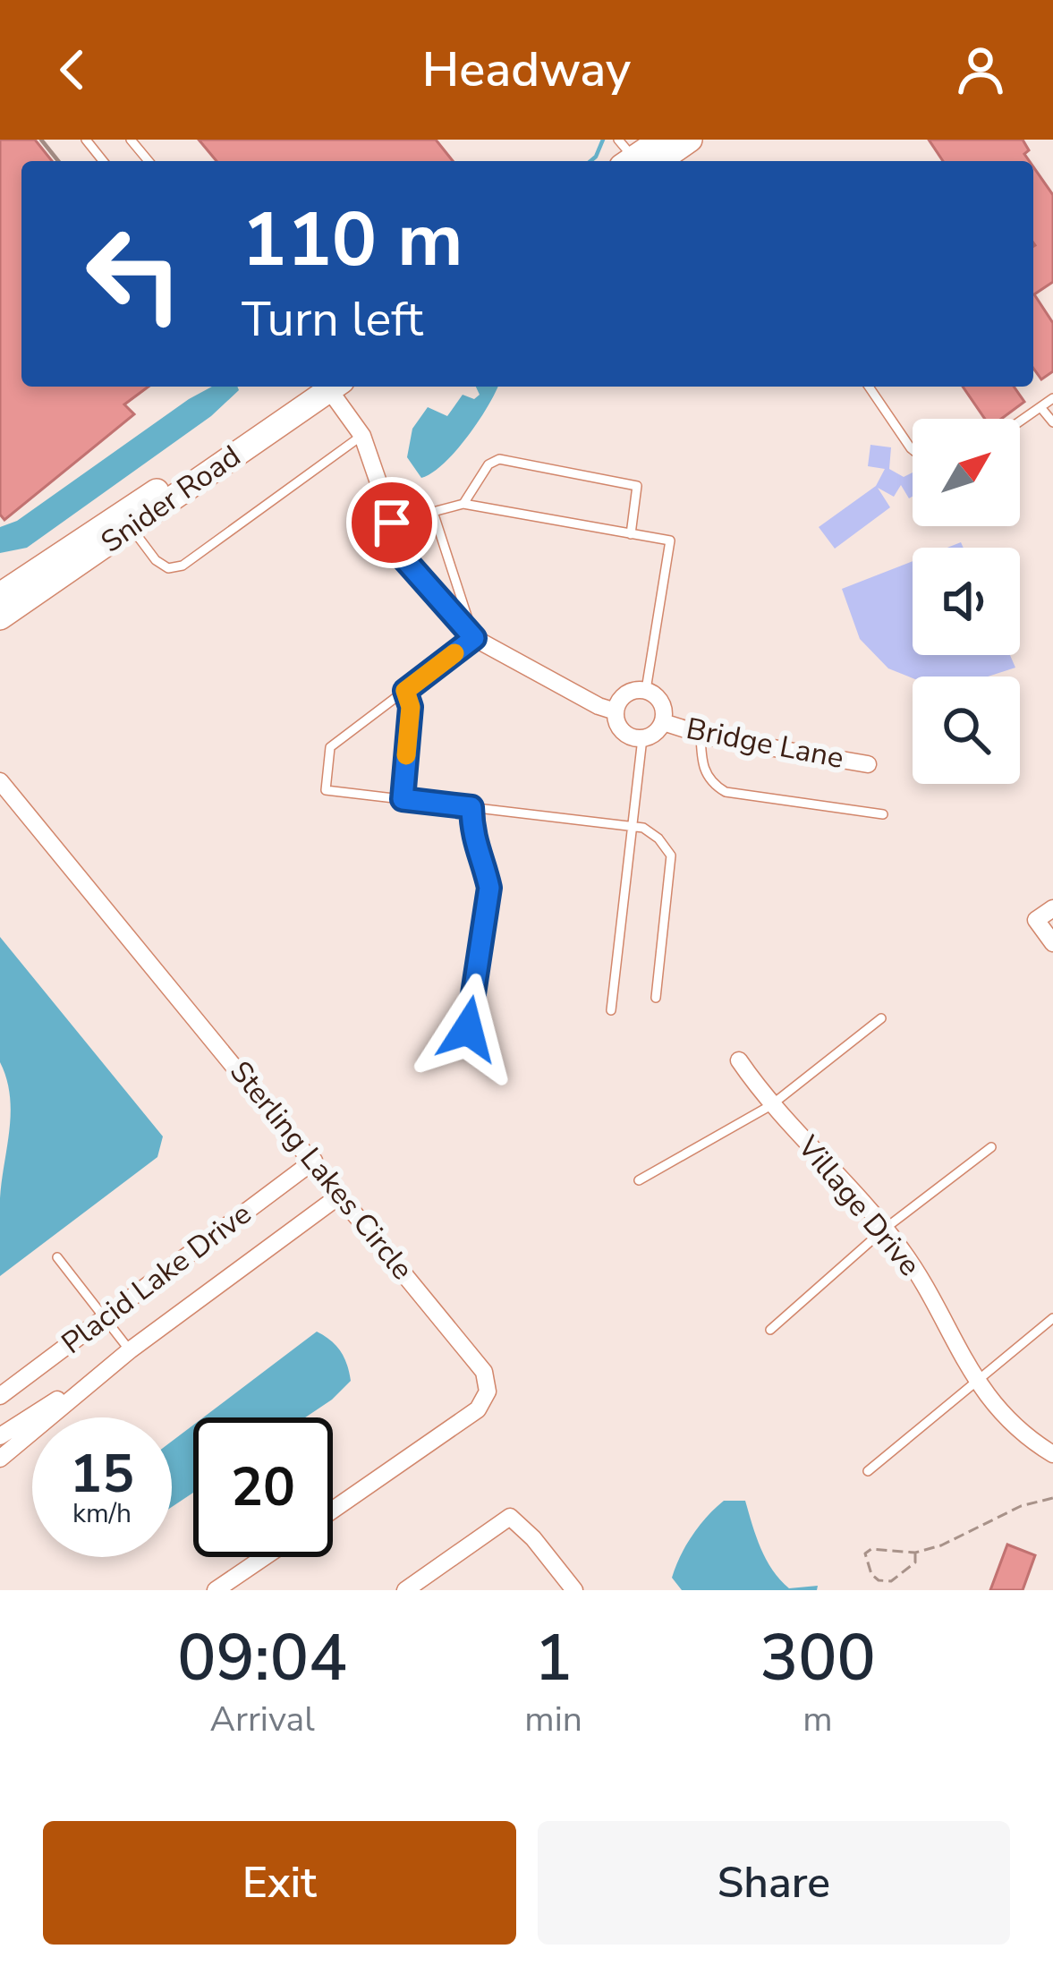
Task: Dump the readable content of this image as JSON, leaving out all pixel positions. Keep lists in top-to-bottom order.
{
  "streets": {
    "street": [
      "Snider Road",
      "Bridge Lane",
      "Sterling Lakes Circle",
      "Village Drive",
      "Placid Lake Drive"
    ]
  },
  "crossings": [
    ["Sterling Lakes Circle", "Placid Lake Drive"]
  ],
  "north": "top right",
  "page": {
    "header": "Headway",
    "turn": ["110 m", "Turn left"],
    "speed": "15 km/h",
    "limit": "20",
    "eta": [
      "09:04",
      "Arrival",
      "1",
      "min",
      "300",
      "m"
    ],
    "buttons": ["Exit", "Share"]
  }
}
